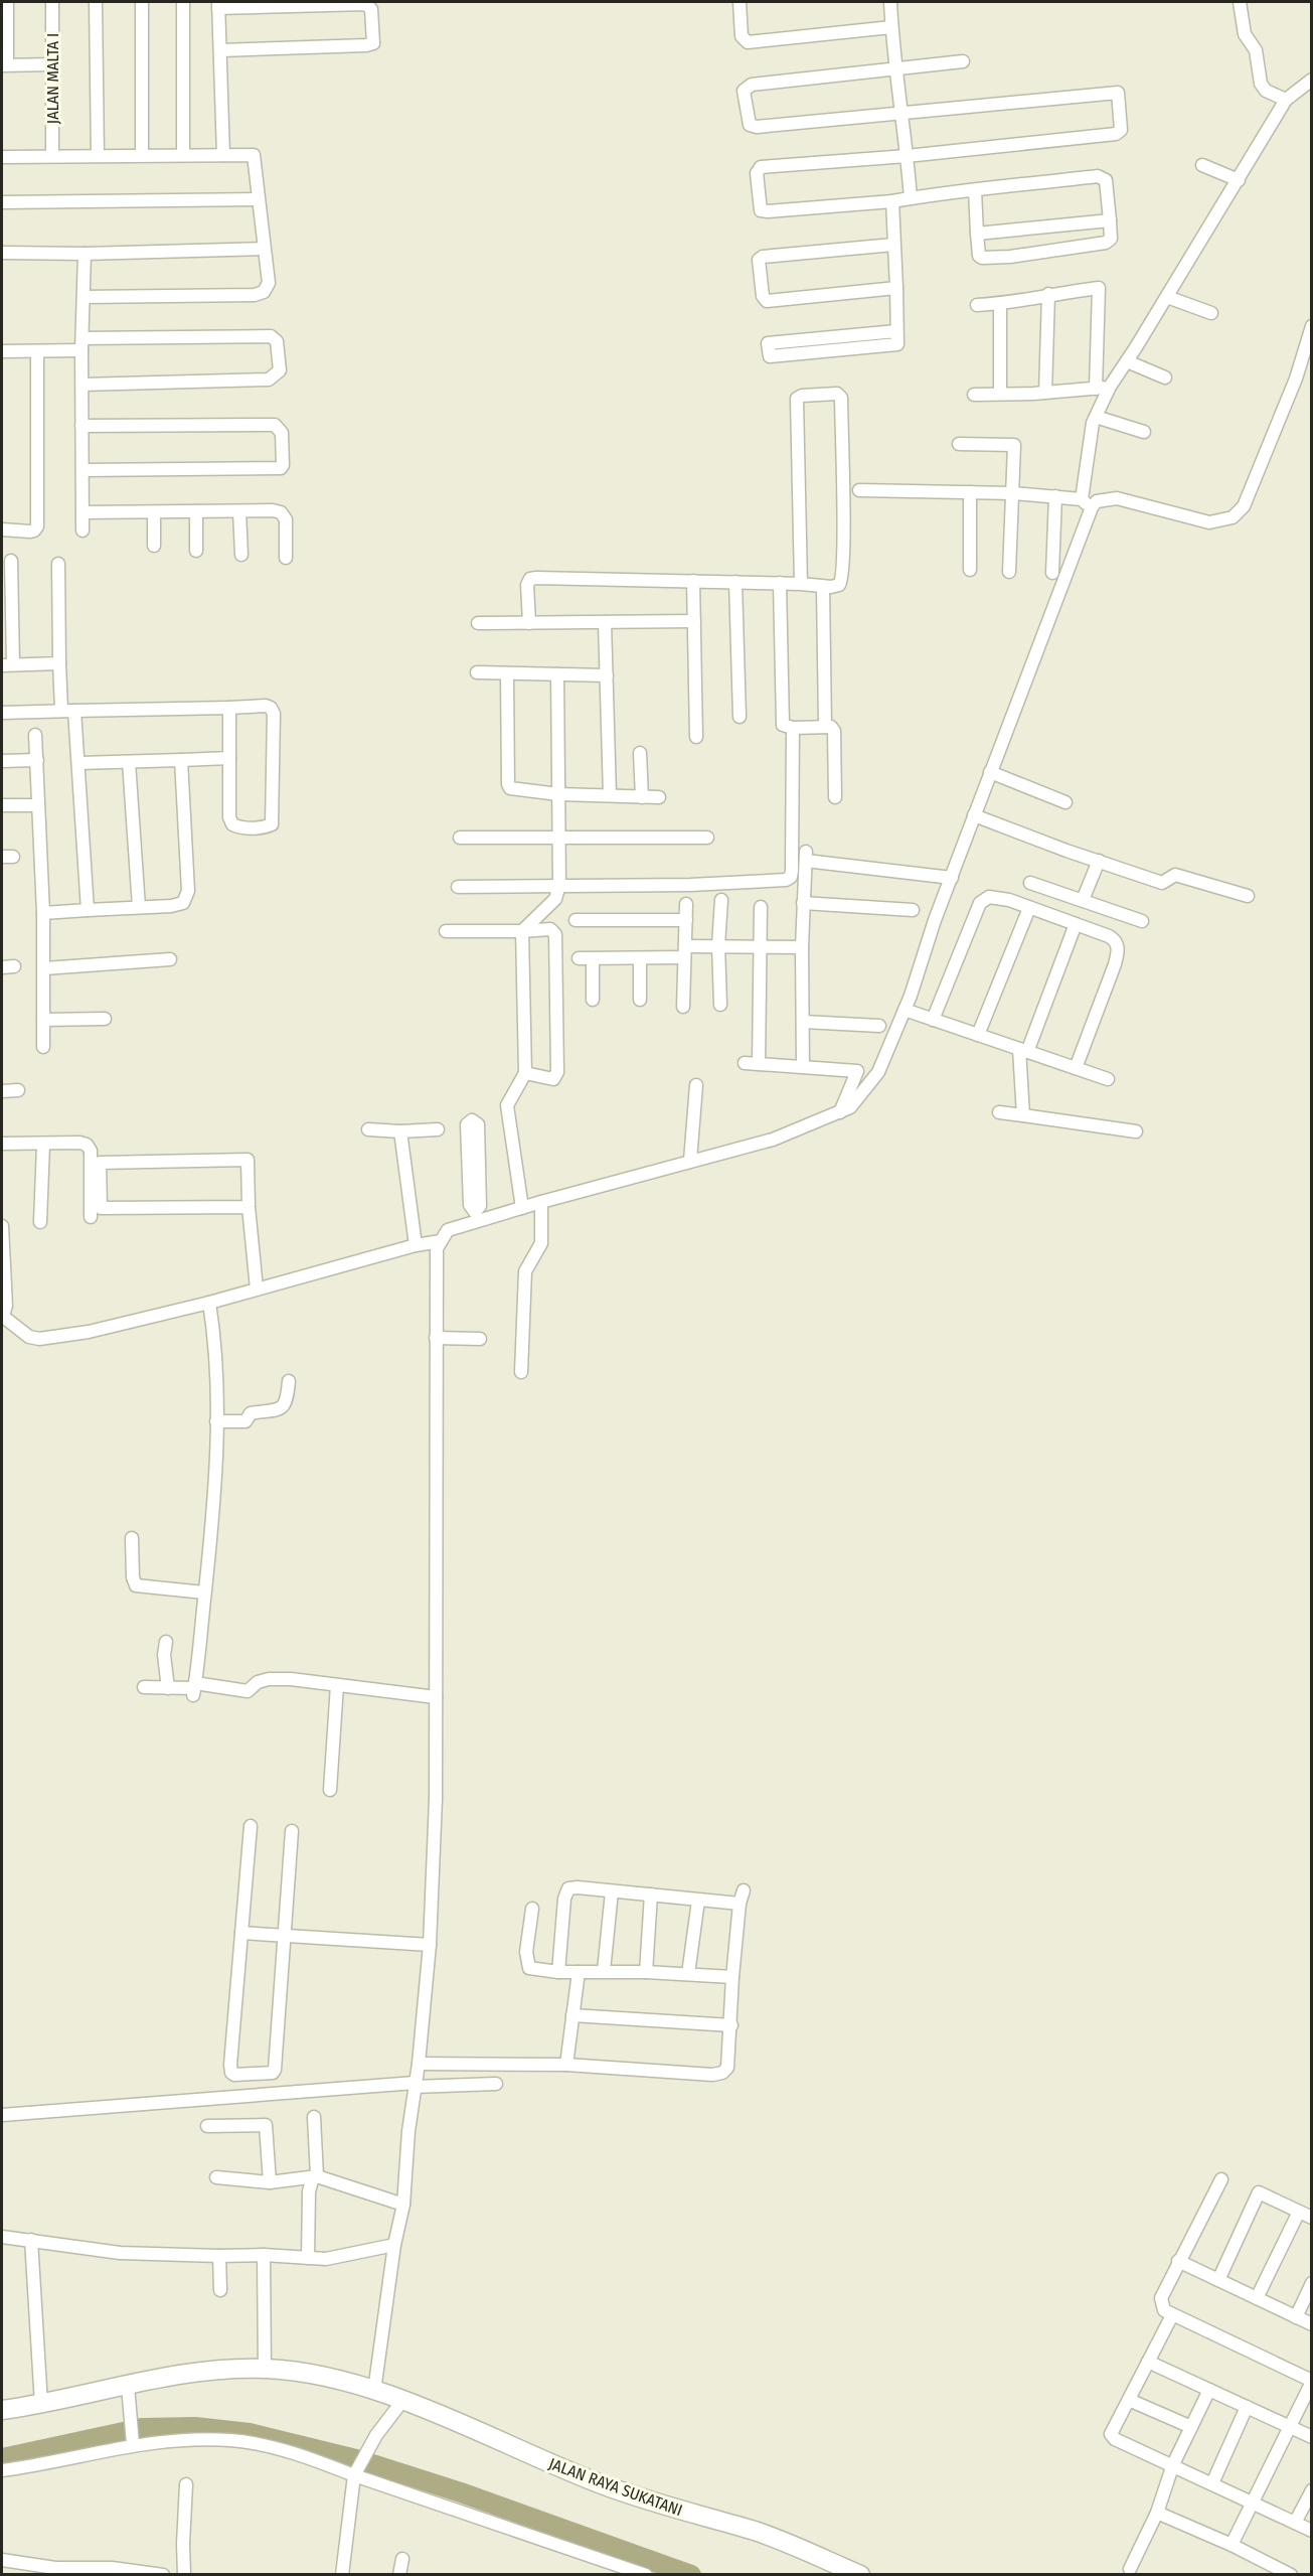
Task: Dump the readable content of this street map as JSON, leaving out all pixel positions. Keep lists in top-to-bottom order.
{
  "streets": {
    "main road": ["JALAN RAYA SUKATANI"],
    "street": ["JALAN MALTA I"]
  }
}
